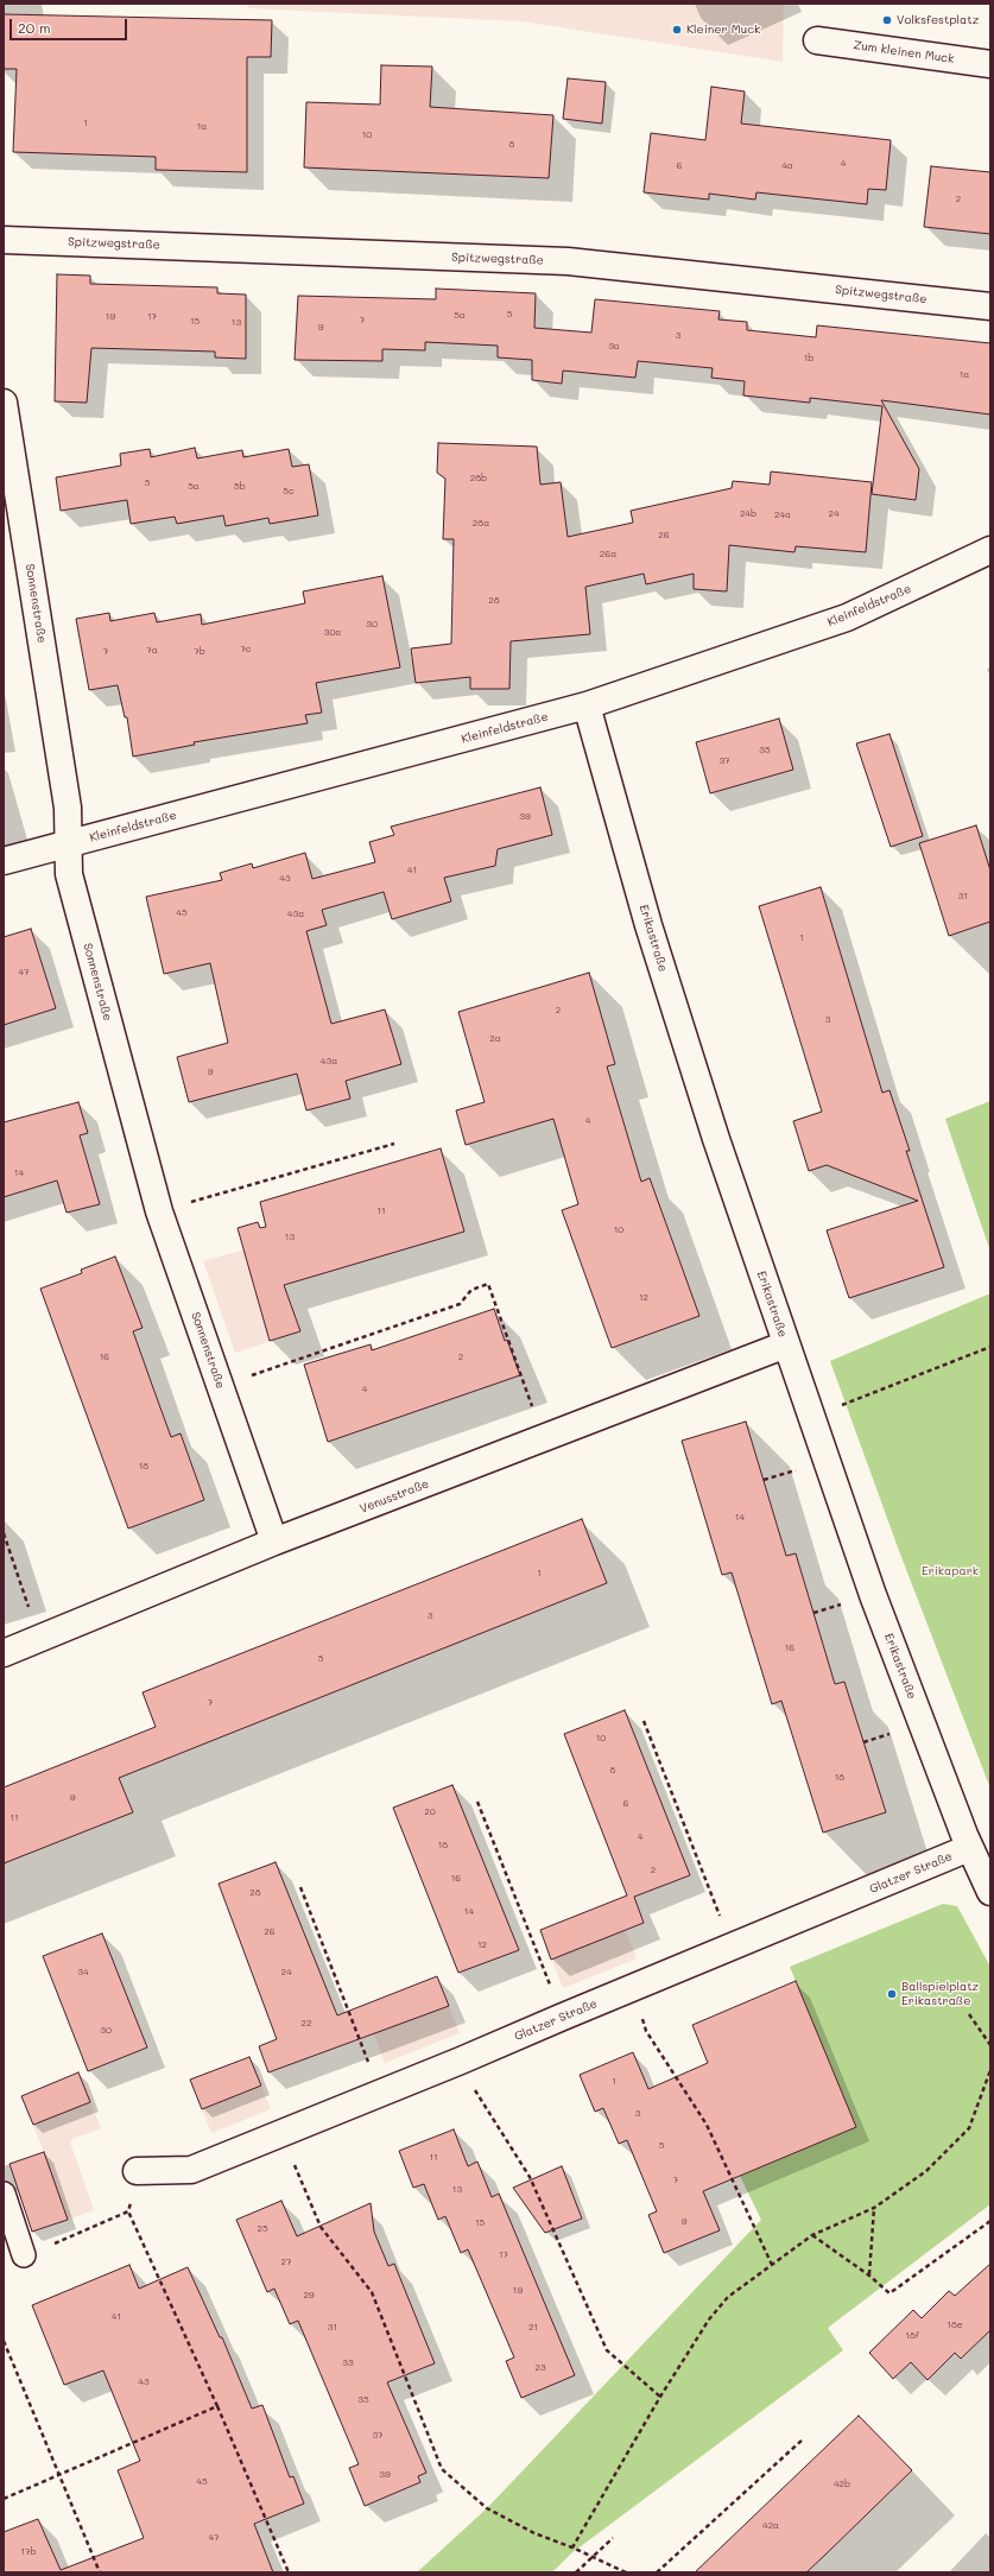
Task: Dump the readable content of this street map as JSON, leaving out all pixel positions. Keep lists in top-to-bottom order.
{
  "streets": {
    "street": [
      "Zum kleinen Muck",
      "Spitzwegstraße",
      "Sonnenstraße",
      "Kleinfeldstraße",
      "Erikastraße",
      "Venusstraße",
      "Glatzer Straße"
    ]
  },
  "crossings": [
    ["Sonnenstraße", "Kleinfeldstraße"],
    ["Sonnenstraße", "Venusstraße"],
    ["Kleinfeldstraße", "Erikastraße"],
    ["Erikastraße", "Venusstraße"],
    ["Erikastraße", "Glatzer Straße"]
  ],
  "parks": ["Erikapark"],
  "places": ["Volksfestplatz", "Kleiner Muck", "Ballspielplatz Erikastraße"],
  "house_numbers": [
    "1",
    "1a",
    "10",
    "8",
    "4",
    "6",
    "4a",
    "2",
    "5",
    "5a",
    "19",
    "17",
    "7",
    "15",
    "13",
    "9",
    "3",
    "3a",
    "1b",
    "1a",
    "28b",
    "5",
    "5a",
    "5b",
    "5c",
    "24b",
    "24",
    "24a",
    "28a",
    "26",
    "26a",
    "28",
    "30",
    "30a",
    "7c",
    "7a",
    "7",
    "7b",
    "35",
    "37",
    "39",
    "41",
    "43",
    "31",
    "45",
    "43a",
    "1",
    "47",
    "2",
    "3",
    "2a",
    "43a",
    "9",
    "4",
    "14",
    "11",
    "10",
    "13",
    "12",
    "16",
    "2",
    "4",
    "18",
    "14",
    "1",
    "3",
    "16",
    "5",
    "7",
    "10",
    "8",
    "18",
    "9",
    "6",
    "20",
    "11",
    "4",
    "18",
    "2",
    "16",
    "28",
    "14",
    "26",
    "12",
    "34",
    "24",
    "22",
    "30",
    "1",
    "3",
    "5",
    "11",
    "7",
    "13",
    "9",
    "15",
    "25",
    "17",
    "27",
    "19",
    "29",
    "41",
    "18e",
    "31",
    "21",
    "18f",
    "33",
    "23",
    "43",
    "35",
    "37",
    "39",
    "45",
    "42b",
    "42a",
    "47",
    "17b"
  ],
  "scale_bar": "20 m"
}
